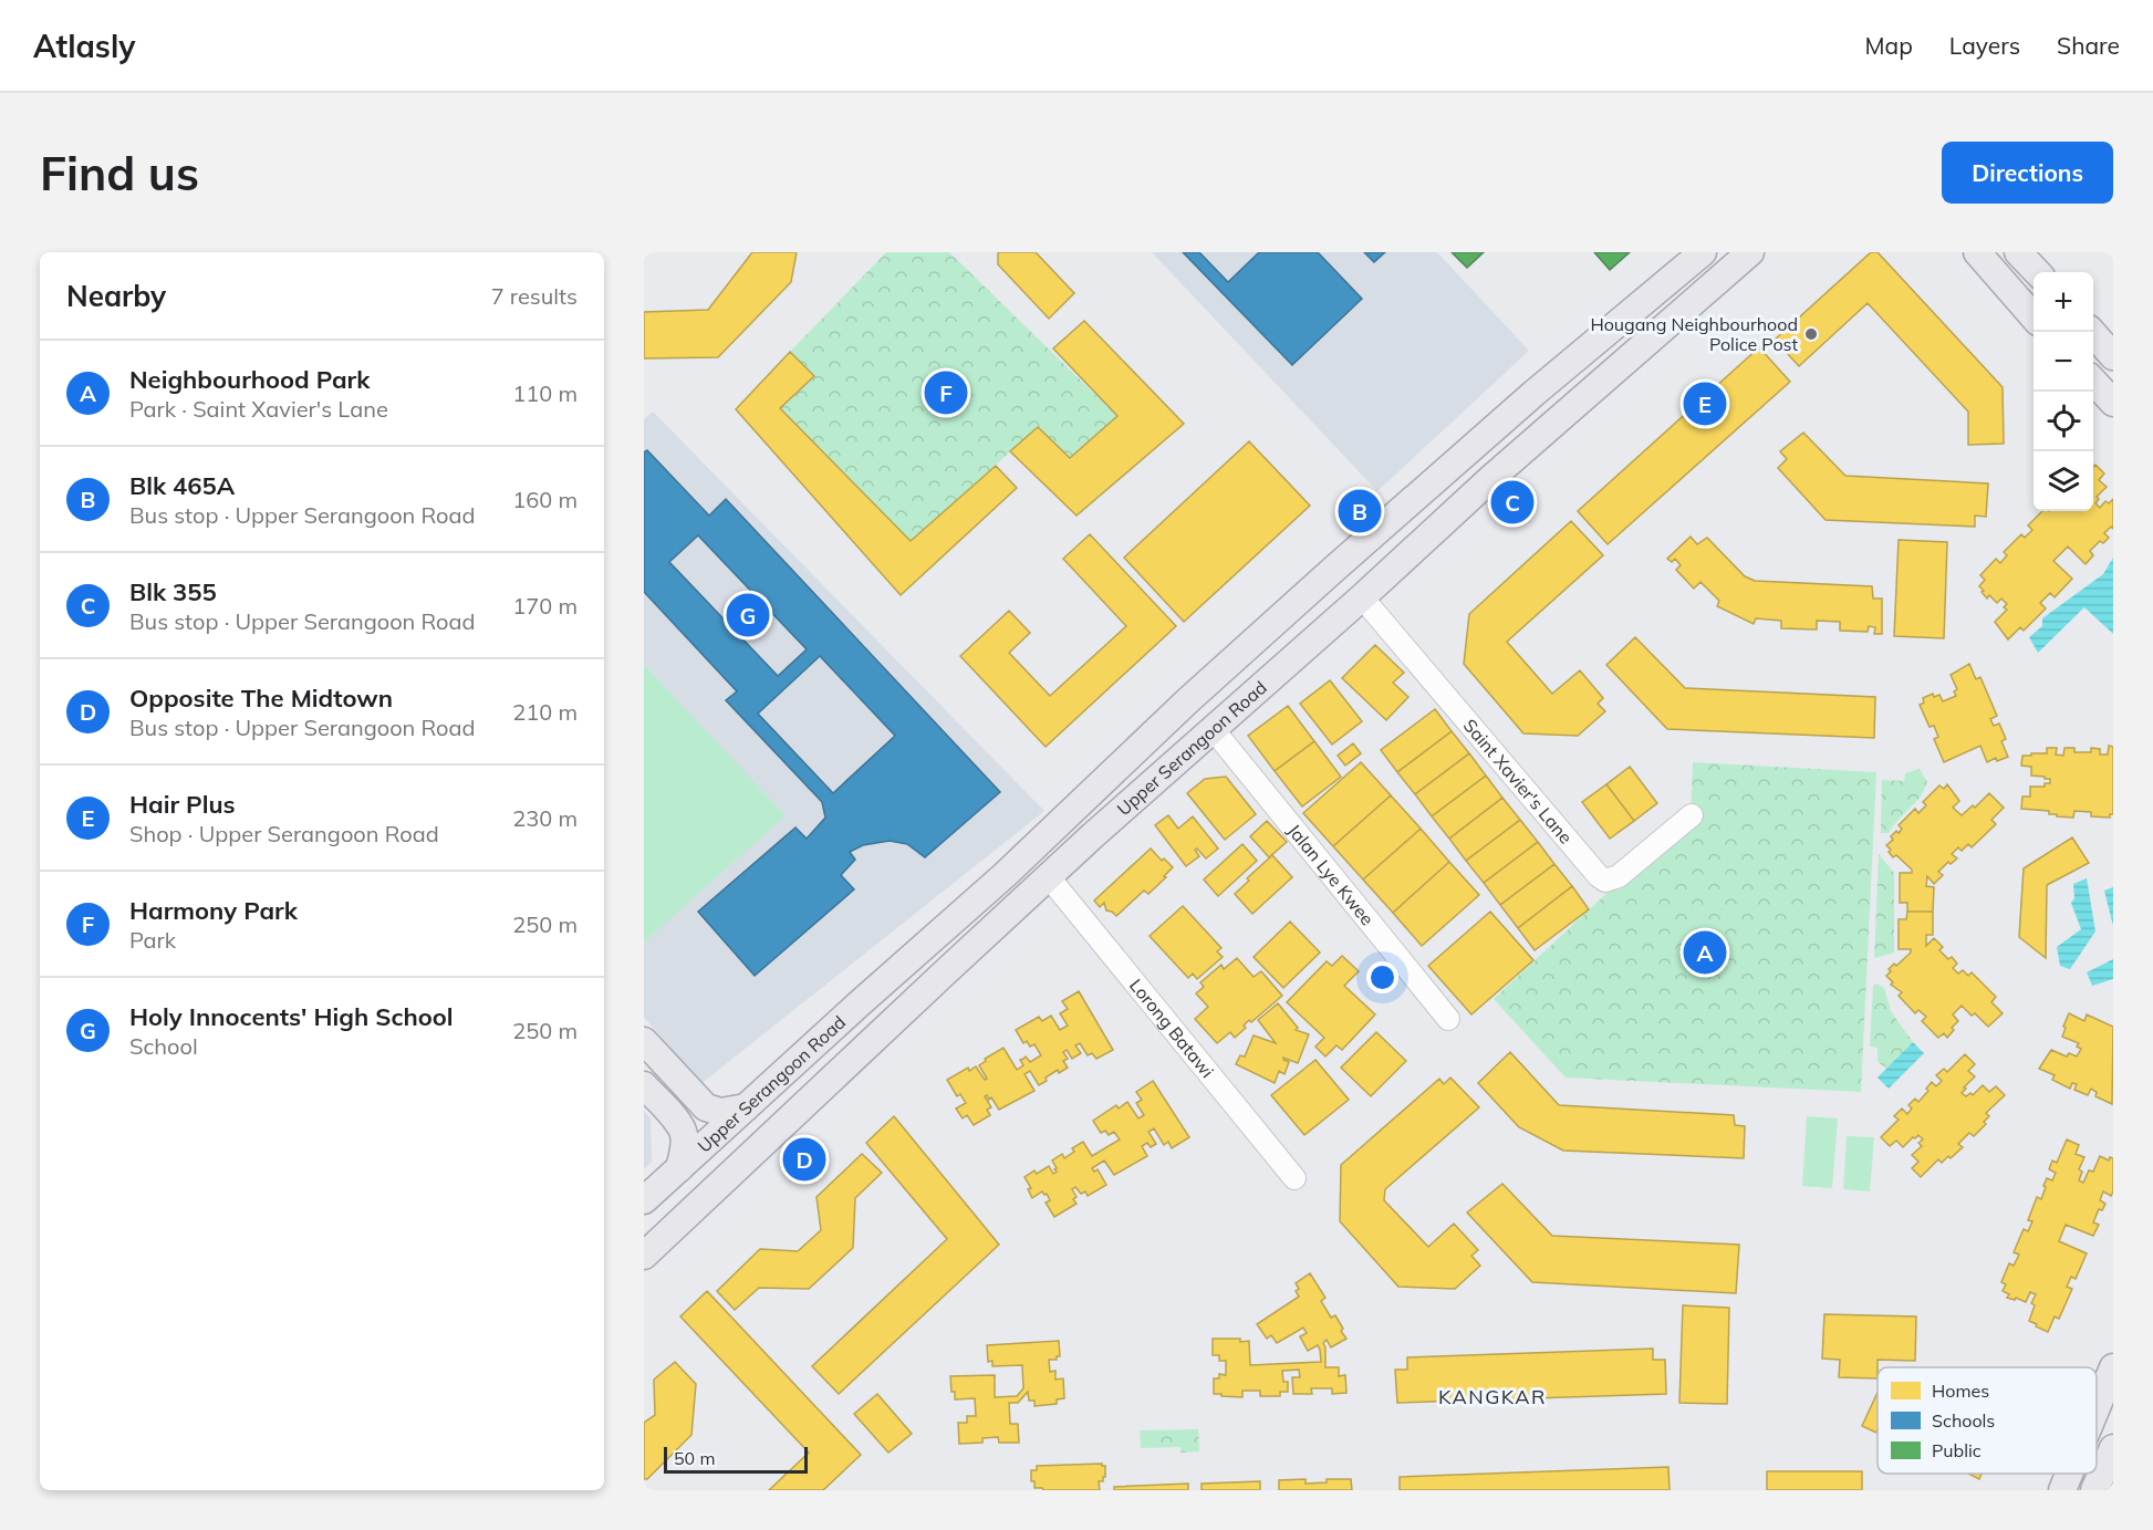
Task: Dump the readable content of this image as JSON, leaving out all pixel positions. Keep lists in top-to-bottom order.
{
  "streets": {
    "main road": ["Upper Serangoon Road"],
    "street": ["Saint Xavier's Lane", "Jalan Lye Kwee", "Lorong Batawi"]
  },
  "crossings": [
    ["Upper Serangoon Road", "Saint Xavier's Lane"],
    ["Upper Serangoon Road", "Jalan Lye Kwee"],
    ["Upper Serangoon Road", "Lorong Batawi"]
  ],
  "districts": ["KANGKAR"],
  "places": ["Hougang Neighbourhood Police Post"],
  "legend": ["Homes", "Schools", "Public"],
  "scale_bar": "50 m",
  "page": {
    "header": "Atlasly",
    "nav": ["Map", "Layers", "Share"],
    "buttons": "Directions",
    "title": "Find us",
    "heading": ["Nearby", "7 results"],
    "map_buttons": ["+", "−"],
    "list": [
      {
        "mark": "A",
        "name": "Neighbourhood Park",
        "note": "Park · Saint Xavier's Lane",
        "value": "110 m"
      },
      {
        "mark": "B",
        "name": "Blk 465A",
        "note": "Bus stop · Upper Serangoon Road",
        "value": "160 m"
      },
      {
        "mark": "C",
        "name": "Blk 355",
        "note": "Bus stop · Upper Serangoon Road",
        "value": "170 m"
      },
      {
        "mark": "D",
        "name": "Opposite The Midtown",
        "note": "Bus stop · Upper Serangoon Road",
        "value": "210 m"
      },
      {
        "mark": "E",
        "name": "Hair Plus",
        "note": "Shop · Upper Serangoon Road",
        "value": "230 m"
      },
      {
        "mark": "F",
        "name": "Harmony Park",
        "note": "Park",
        "value": "250 m"
      },
      {
        "mark": "G",
        "name": "Holy Innocents' High School",
        "note": "School",
        "value": "250 m"
      }
    ],
    "pins": [
      "F",
      "E",
      "C",
      "B",
      "G",
      "A",
      "D"
    ],
    "scale": "50 m"
  }
}
